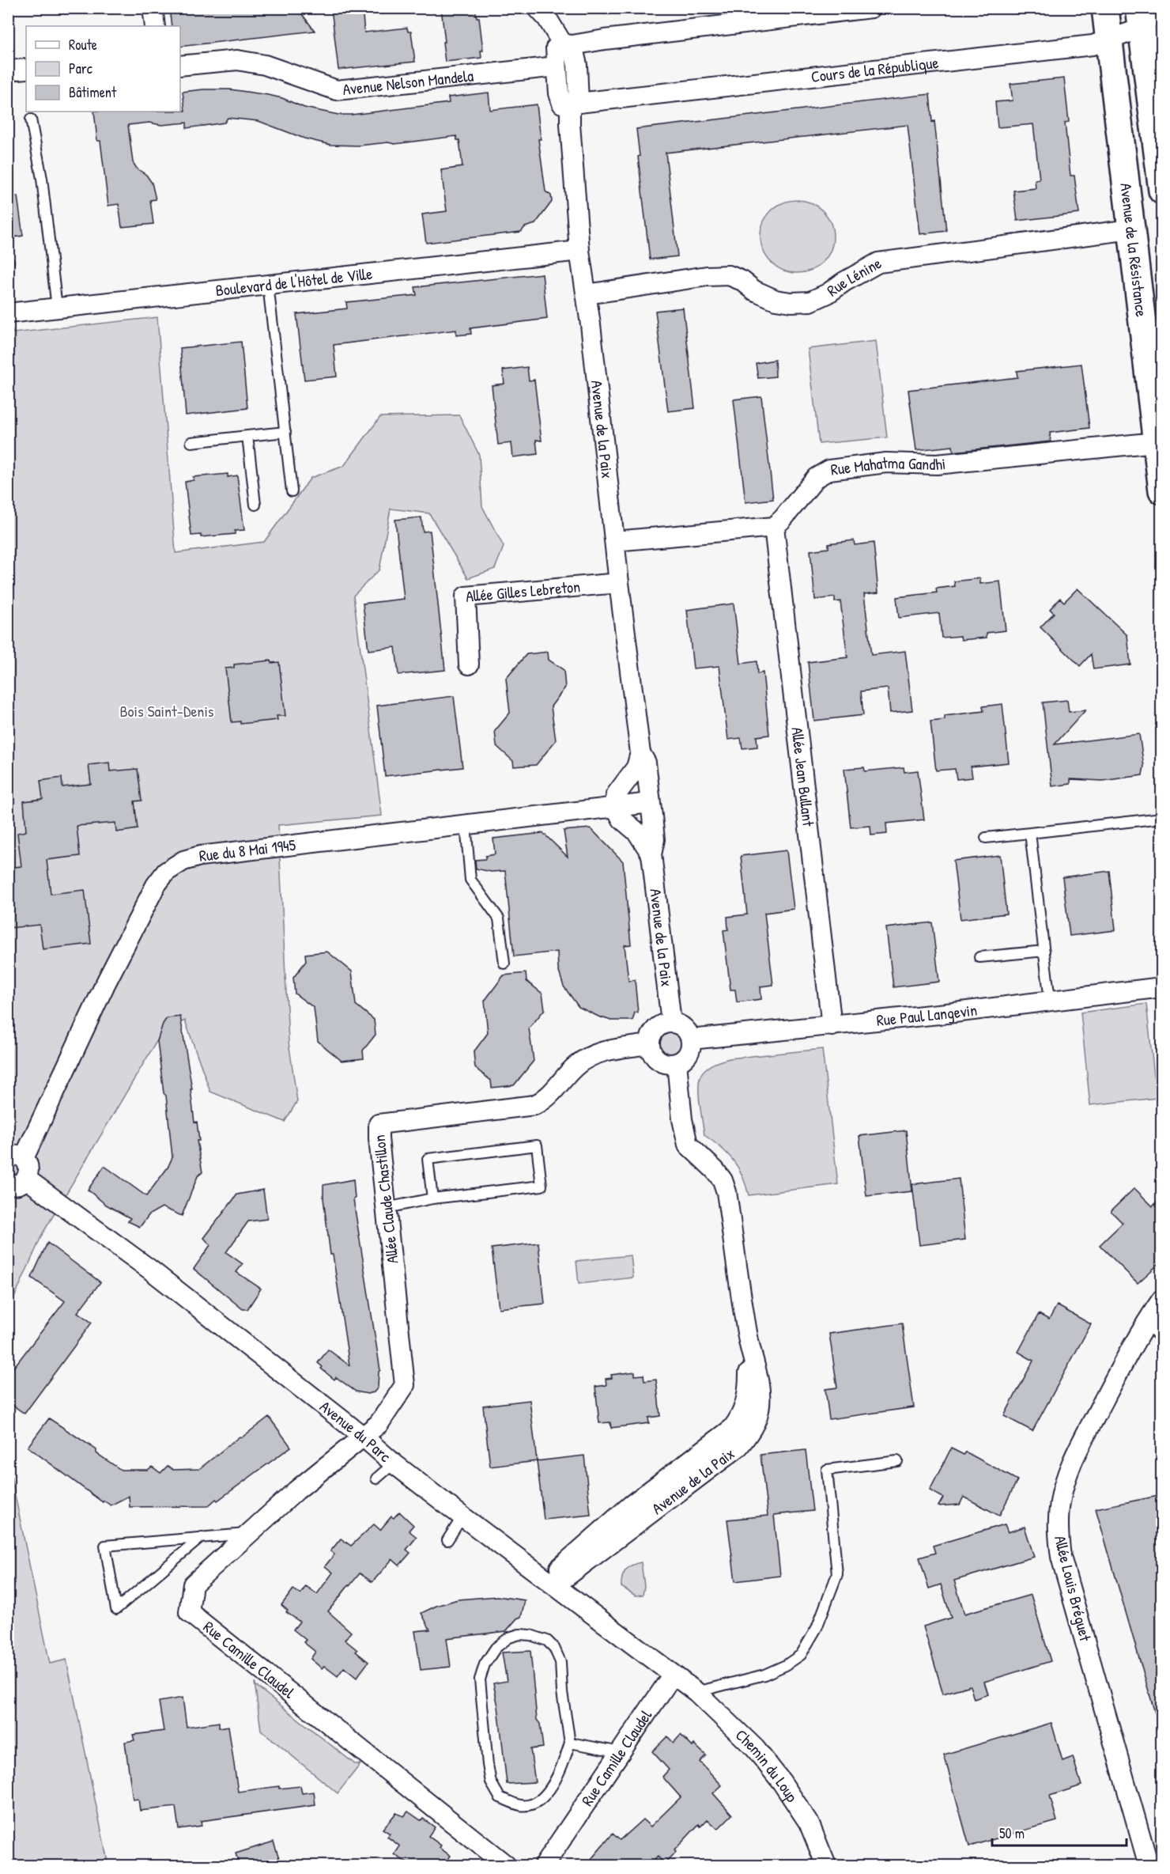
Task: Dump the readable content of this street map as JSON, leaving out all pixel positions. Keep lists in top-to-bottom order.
{
  "streets": {
    "main road": ["Avenue de la Résistance"],
    "street": [
      "Cours de la République",
      "Avenue Nelson Mandela",
      "Rue Lénine",
      "Boulevard de l'Hôtel de Ville",
      "Avenue de la Paix",
      "Rue Mahatma Gandhi",
      "Allée Gilles Lebreton",
      "Allée Jean Bullant",
      "Rue du 8 Mai 1945",
      "Rue Paul Langevin",
      "Allée Claude Chastillon",
      "Avenue du Parc",
      "Allée Louis Bréguet",
      "Rue Camille Claudel",
      "Chemin du Loup"
    ]
  },
  "crossings": [
    ["Cours de la République", "Avenue de la Résistance"],
    ["Cours de la République", "Avenue de la Paix"],
    ["Avenue de la Résistance", "Rue Lénine"],
    ["Avenue de la Résistance", "Rue Mahatma Gandhi"],
    ["Rue Lénine", "Avenue de la Paix"],
    ["Boulevard de l'Hôtel de Ville", "Avenue de la Paix"],
    ["Avenue de la Paix", "Allée Gilles Lebreton"],
    ["Avenue de la Paix", "Rue du 8 Mai 1945"],
    ["Avenue de la Paix", "Rue Paul Langevin"],
    ["Avenue de la Paix", "Allée Claude Chastillon"],
    ["Avenue de la Paix", "Avenue du Parc"],
    ["Rue Mahatma Gandhi", "Allée Jean Bullant"],
    ["Allée Jean Bullant", "Rue Paul Langevin"],
    ["Rue Paul Langevin", "Allée Claude Chastillon"],
    ["Allée Claude Chastillon", "Avenue du Parc"],
    ["Allée Claude Chastillon", "Rue Camille Claudel"],
    ["Avenue du Parc", "Rue Camille Claudel"],
    ["Avenue du Parc", "Chemin du Loup"],
    ["Rue Camille Claudel", "Chemin du Loup"]
  ],
  "parks": ["Bois Saint-Denis"],
  "legend": ["Route", "Parc", "Bâtiment"],
  "scale_bar": "50 m"
}
